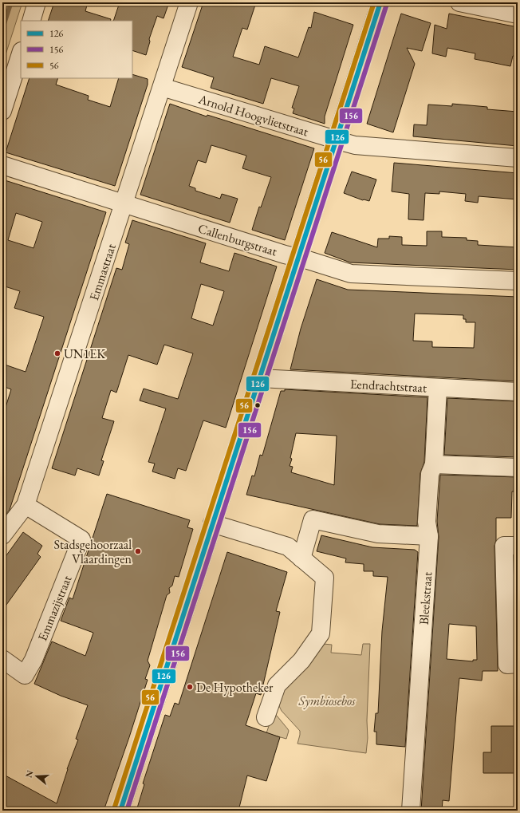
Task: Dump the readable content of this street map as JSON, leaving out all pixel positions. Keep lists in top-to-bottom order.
{
  "streets": {
    "street": [
      "Arnold Hoogvlietstraat",
      "Callenburgstraat",
      "Emmastraat",
      "Eendrachtstraat",
      "Bleekstraat",
      "Emmazijstraat"
    ]
  },
  "crossings": [
    ["Arnold Hoogvlietstraat", "Emmastraat"],
    ["Callenburgstraat", "Emmastraat"],
    ["Emmastraat", "Emmazijstraat"],
    ["Eendrachtstraat", "Bleekstraat"]
  ],
  "parks": ["Symbiosebos"],
  "places": ["UN1EK", "Stadsgehoorzaal Vlaardingen", "De Hypotheker"],
  "lines": ["transit line 126", "transit line 56", "transit line 156"],
  "legend": ["126", "156", "56"],
  "north": "left"
}
